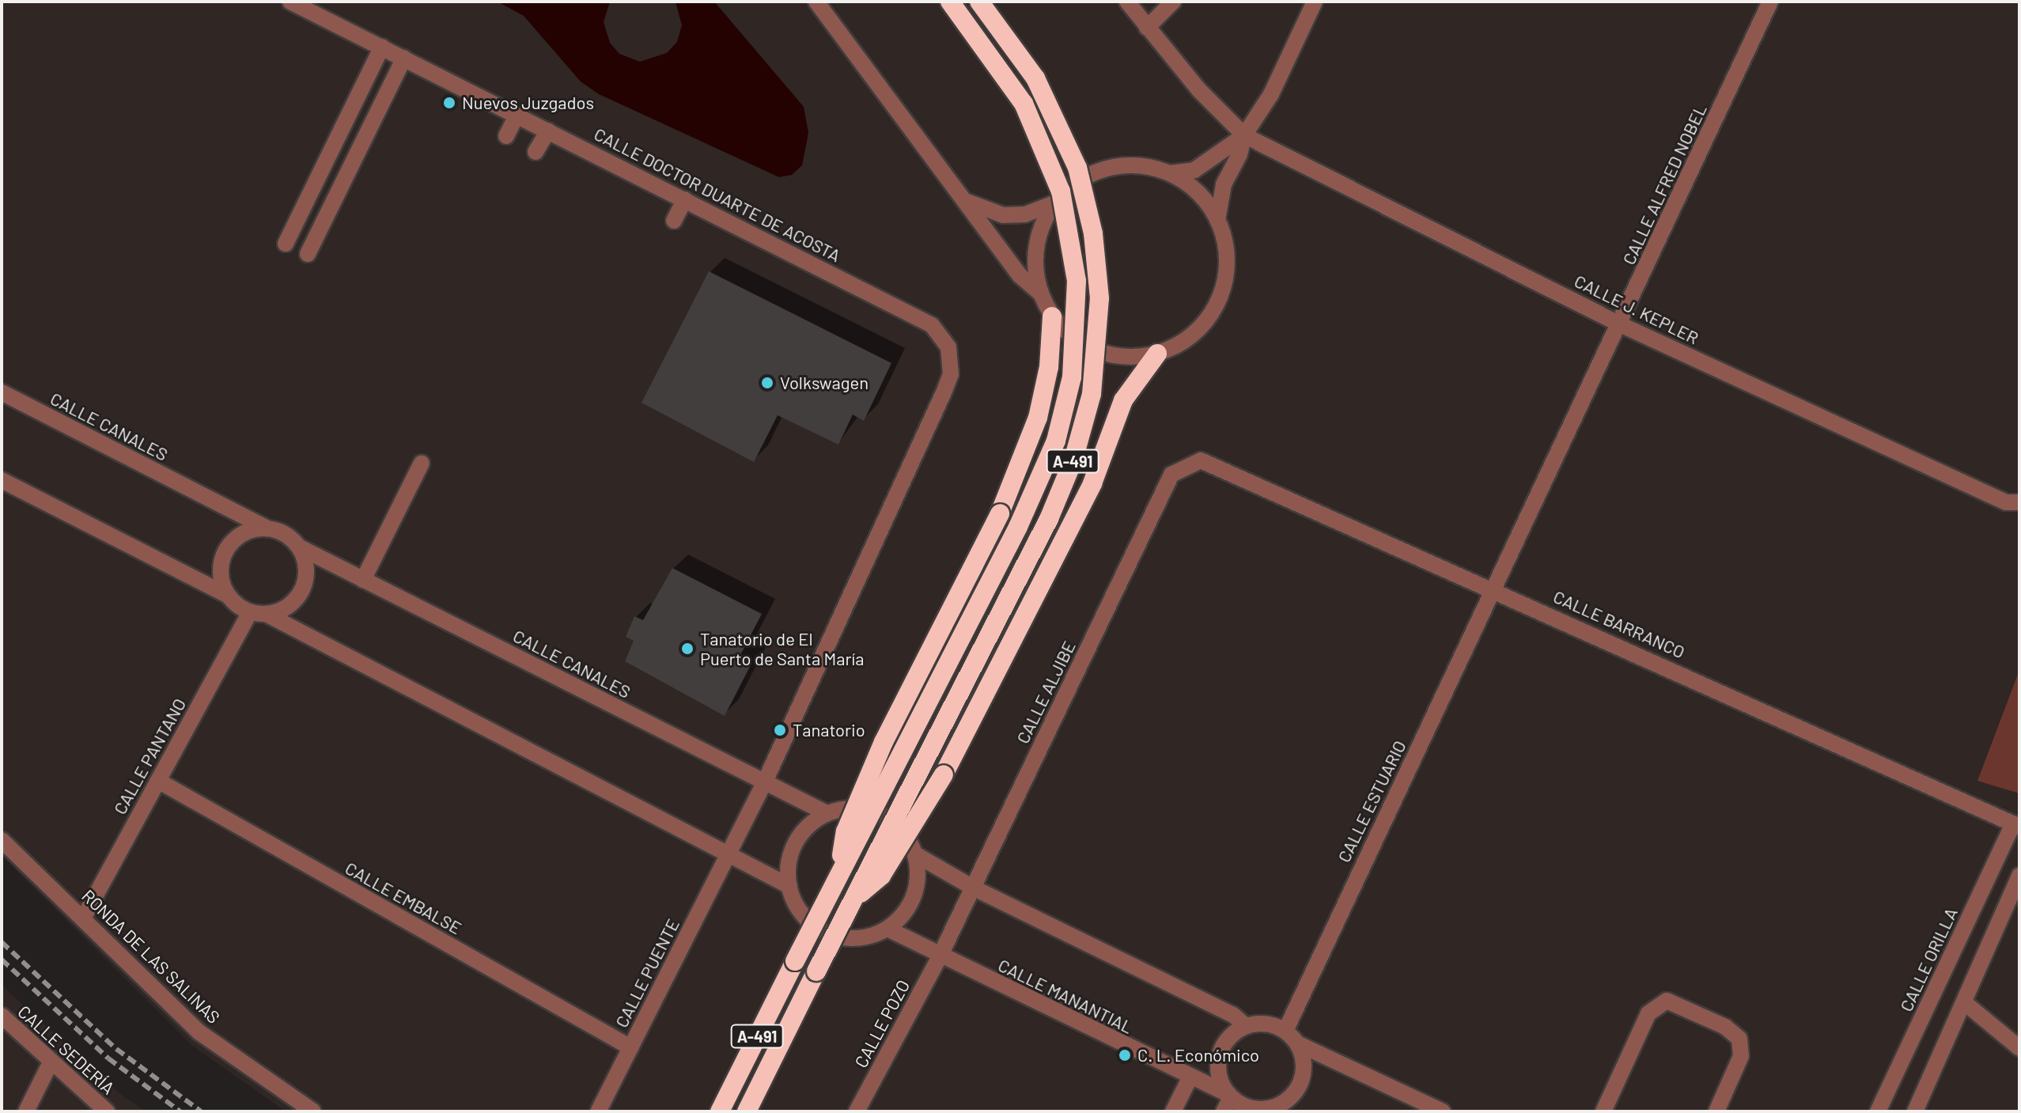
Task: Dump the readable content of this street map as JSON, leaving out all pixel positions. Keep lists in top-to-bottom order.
{
  "streets": {
    "highway": ["A-491"],
    "street": [
      "CALLE ALFRED NOBEL",
      "CALLE DOCTOR DUARTE DE ACOSTA",
      "CALLE J. KEPLER",
      "CALLE CANALES",
      "CALLE BARRANCO",
      "CALLE ALJIBE",
      "CALLE PANTANO",
      "CALLE ESTUARIO",
      "CALLE EMBALSE",
      "RONDA DE LAS SALINAS",
      "CALLE ORILLA",
      "CALLE PUENTE",
      "CALLE MANANTIAL",
      "CALLE POZO",
      "CALLE SEDERÍA"
    ]
  },
  "crossings": [
    ["CALLE ALFRED NOBEL", "CALLE J. KEPLER"],
    ["CALLE ALFRED NOBEL", "CALLE BARRANCO"],
    ["CALLE ALFRED NOBEL", "CALLE ESTUARIO"],
    ["CALLE DOCTOR DUARTE DE ACOSTA", "CALLE PUENTE"],
    ["CALLE CANALES", "CALLE PANTANO"],
    ["CALLE CANALES", "CALLE PUENTE"],
    ["CALLE CANALES", "CALLE MANANTIAL"],
    ["CALLE BARRANCO", "CALLE ALJIBE"],
    ["CALLE BARRANCO", "CALLE ESTUARIO"],
    ["CALLE BARRANCO", "CALLE ORILLA"],
    ["CALLE ALJIBE", "CALLE MANANTIAL"],
    ["CALLE ALJIBE", "CALLE POZO"],
    ["CALLE PANTANO", "CALLE EMBALSE"],
    ["CALLE PANTANO", "RONDA DE LAS SALINAS"],
    ["CALLE ESTUARIO", "CALLE MANANTIAL"],
    ["CALLE EMBALSE", "CALLE PUENTE"],
    ["CALLE MANANTIAL", "CALLE POZO"]
  ],
  "places": [
    "Nuevos Juzgados",
    "Volkswagen",
    "Tanatorio de El Puerto de Santa María",
    "Tanatorio",
    "C. L. Económico"
  ]
}
